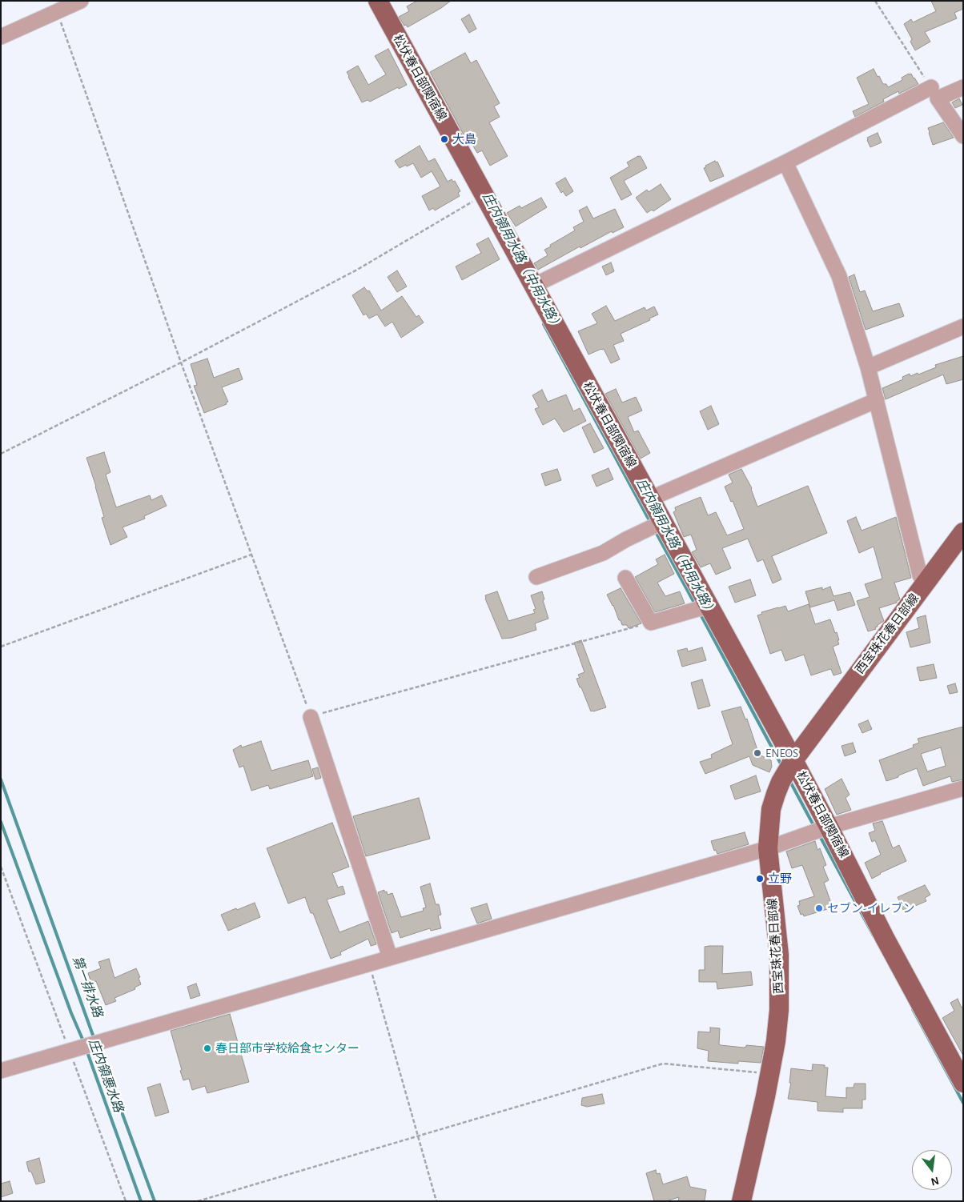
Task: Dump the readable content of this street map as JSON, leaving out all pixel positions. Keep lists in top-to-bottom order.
{
  "streets": {
    "main road": ["松伏春日部関宿線", "西宝珠花春日部線"]
  },
  "crossings": [
    ["松伏春日部関宿線", "西宝珠花春日部線"]
  ],
  "water": ["庄内領用水路（中用水路）", "第一排水路", "庄内領悪水路"],
  "places": [
    "大島",
    "ENEOS",
    "立野",
    "セブン-イレブン",
    "春日部市学校給食センター"
  ],
  "north": "bottom"
}
